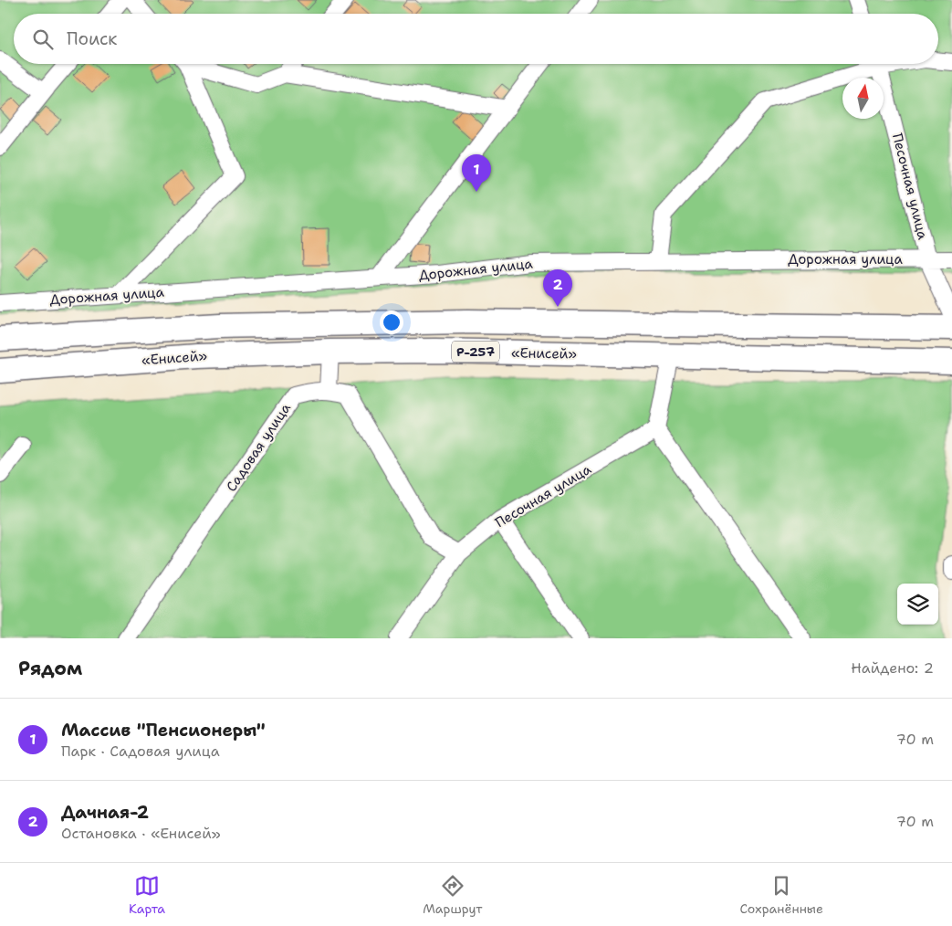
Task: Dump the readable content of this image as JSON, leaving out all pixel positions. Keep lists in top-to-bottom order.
{
  "streets": {
    "highway": ["Р-257", "«Енисей»"],
    "street": ["Песочная улица", "Дорожная улица", "Садовая улица"]
  },
  "crossings": [
    ["Песочная улица", "Дорожная улица"],
    ["Песочная улица", "Садовая улица"]
  ],
  "north": "top",
  "page": {
    "search": "Поиск",
    "pins": ["1", "2"],
    "heading": ["Рядом", "Найдено: 2"],
    "list": [
      {
        "mark": "1",
        "name": "Массив \"Пенсионеры\"",
        "note": "Парк · Садовая улица",
        "value": "70 m"
      },
      {
        "mark": "2",
        "name": "Дачная-2",
        "note": "Остановка · «Енисей»",
        "value": "70 m"
      }
    ],
    "nav": ["Карта", "Маршрут", "Сохранённые"]
  }
}
